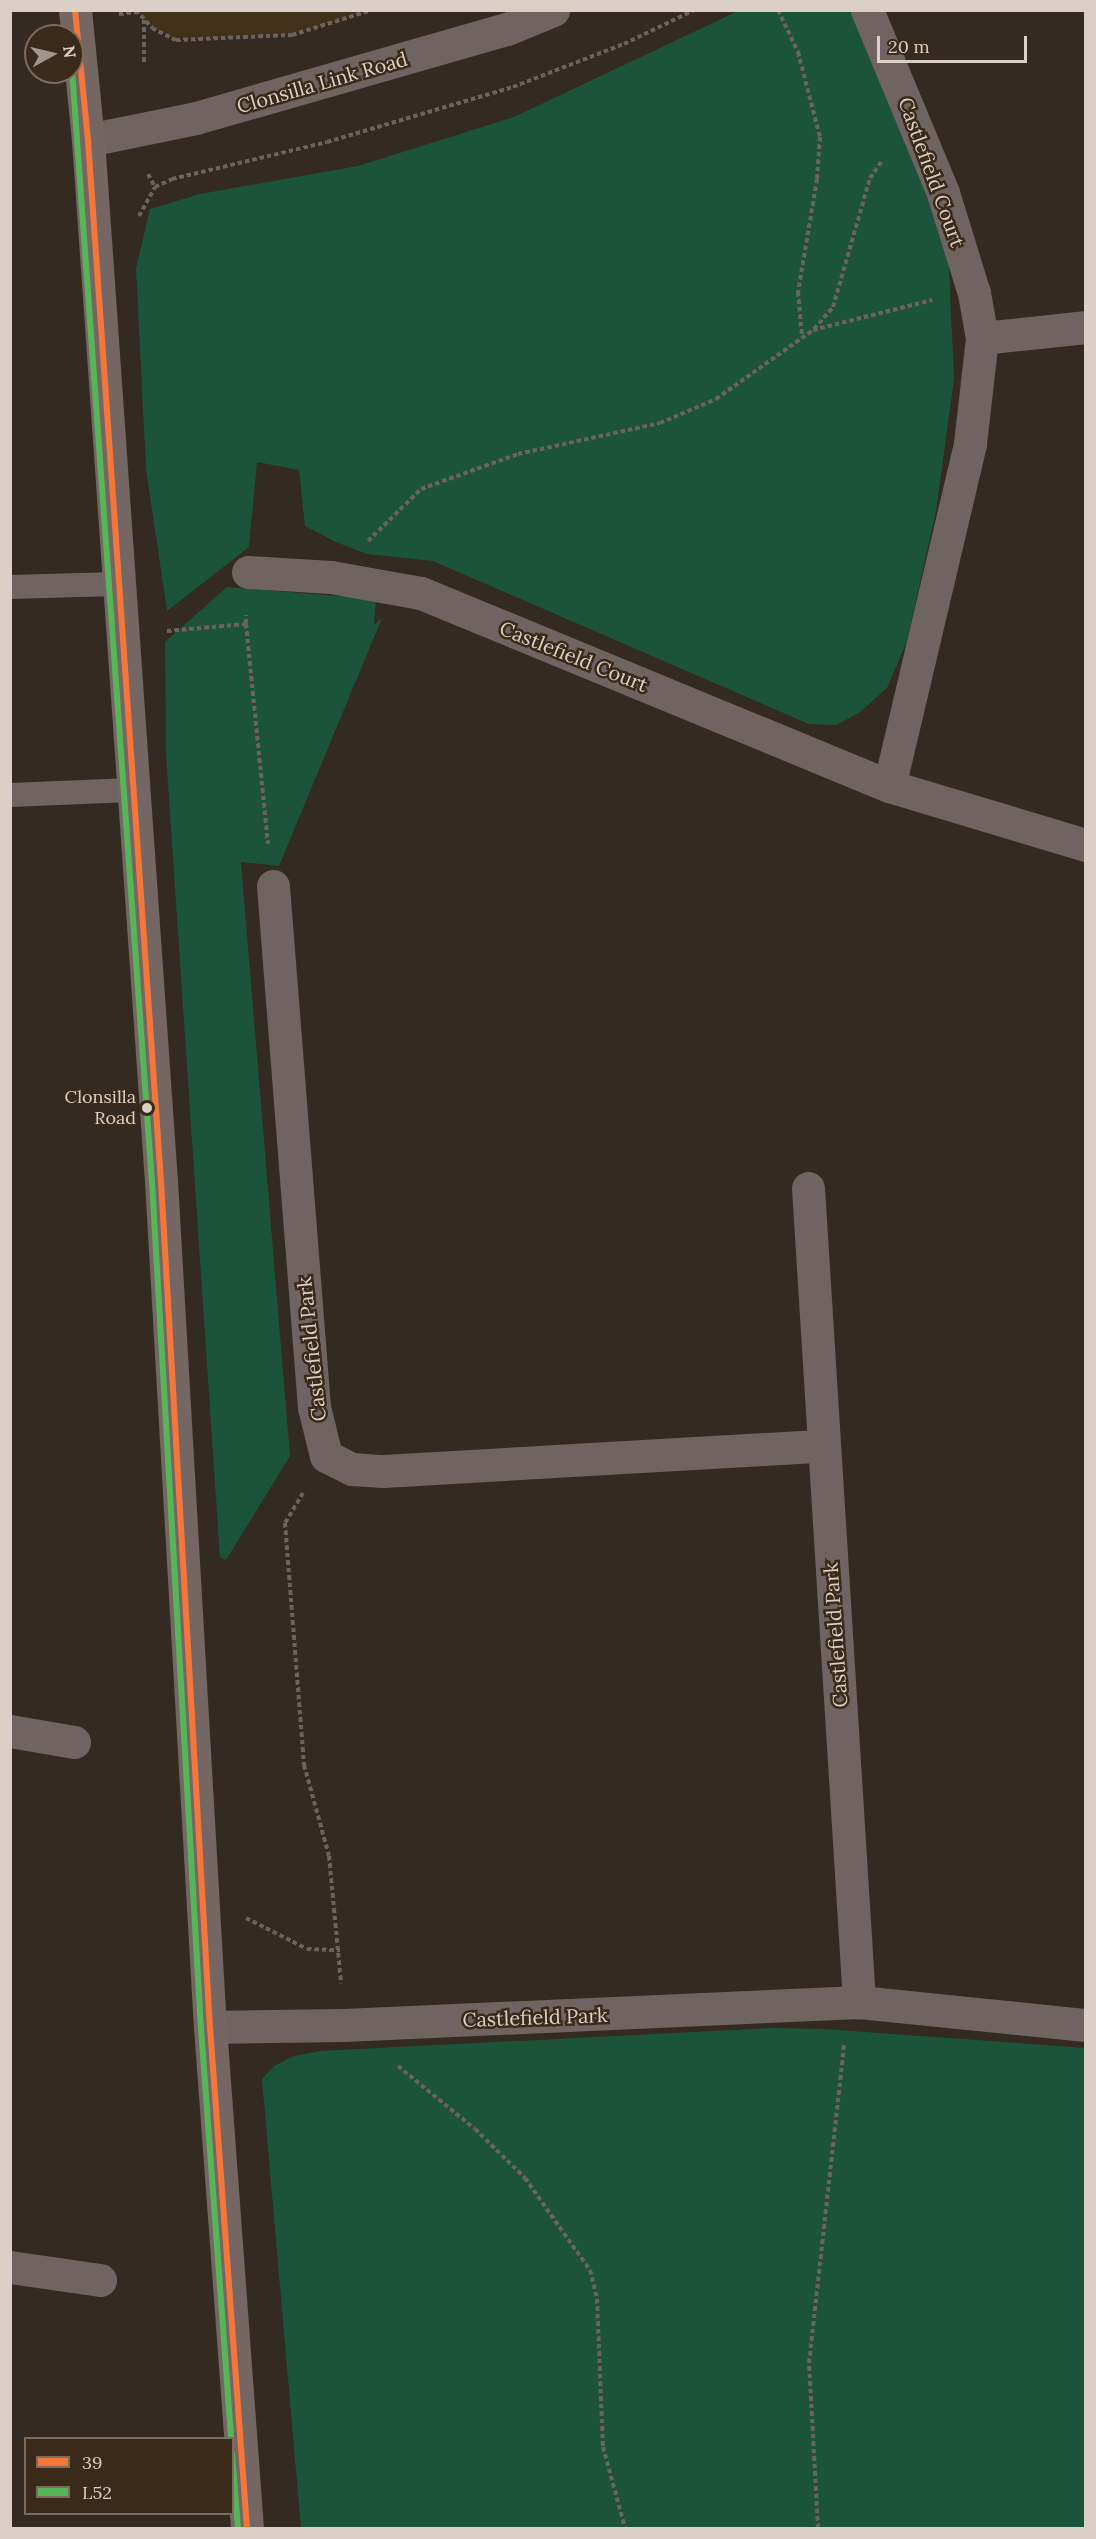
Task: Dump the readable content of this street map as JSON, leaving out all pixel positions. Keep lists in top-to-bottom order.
{
  "streets": {
    "street": ["Clonsilla Link Road", "Castlefield Court", "Castlefield Park"]
  },
  "places": ["Clonsilla Road"],
  "lines": ["transit line 39", "transit line L52"],
  "legend": ["39", "L52"],
  "scale_bar": "20 m",
  "north": "right"
}
